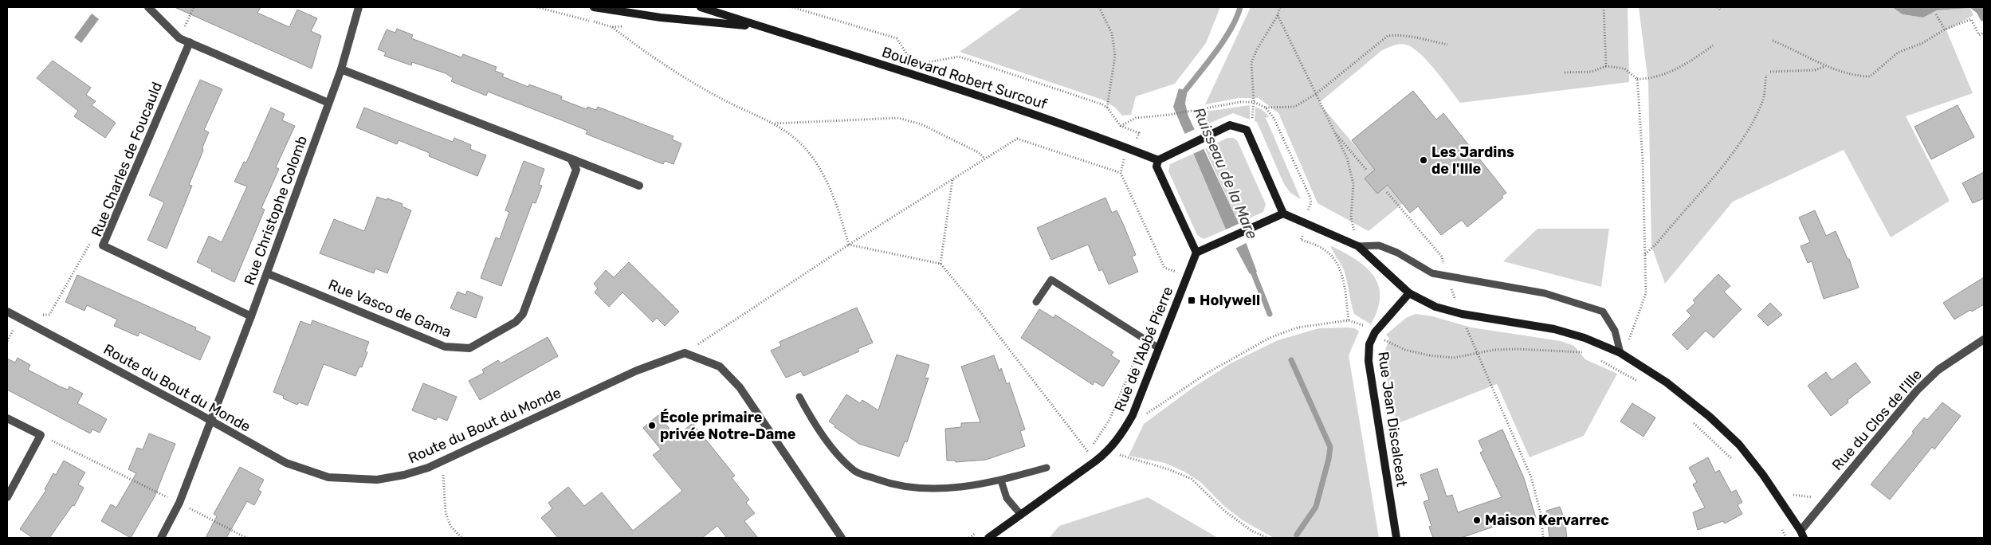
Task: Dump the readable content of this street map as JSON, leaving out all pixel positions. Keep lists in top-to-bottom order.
{
  "streets": {
    "street": [
      "Boulevard Robert Surcouf",
      "Rue Charles de Foucauld",
      "Rue Christophe Colomb",
      "Rue Vasco de Gama",
      "Rue de l'Abbé Pierre",
      "Route du Bout du Monde",
      "Rue Jean Discalceat",
      "Rue du Clos de l'Ille"
    ]
  },
  "crossings": [
    ["Rue Charles de Foucauld", "Rue Christophe Colomb"],
    ["Rue Christophe Colomb", "Rue Vasco de Gama"],
    ["Rue Christophe Colomb", "Route du Bout du Monde"]
  ],
  "water": ["Ruisseau de la Mare"],
  "places": {
    "other": ["Les Jardins de l'Ille", "École primaire privée Notre-Dame", "Maison Kervarrec"],
    "transit": ["Holywell"]
  }
}
